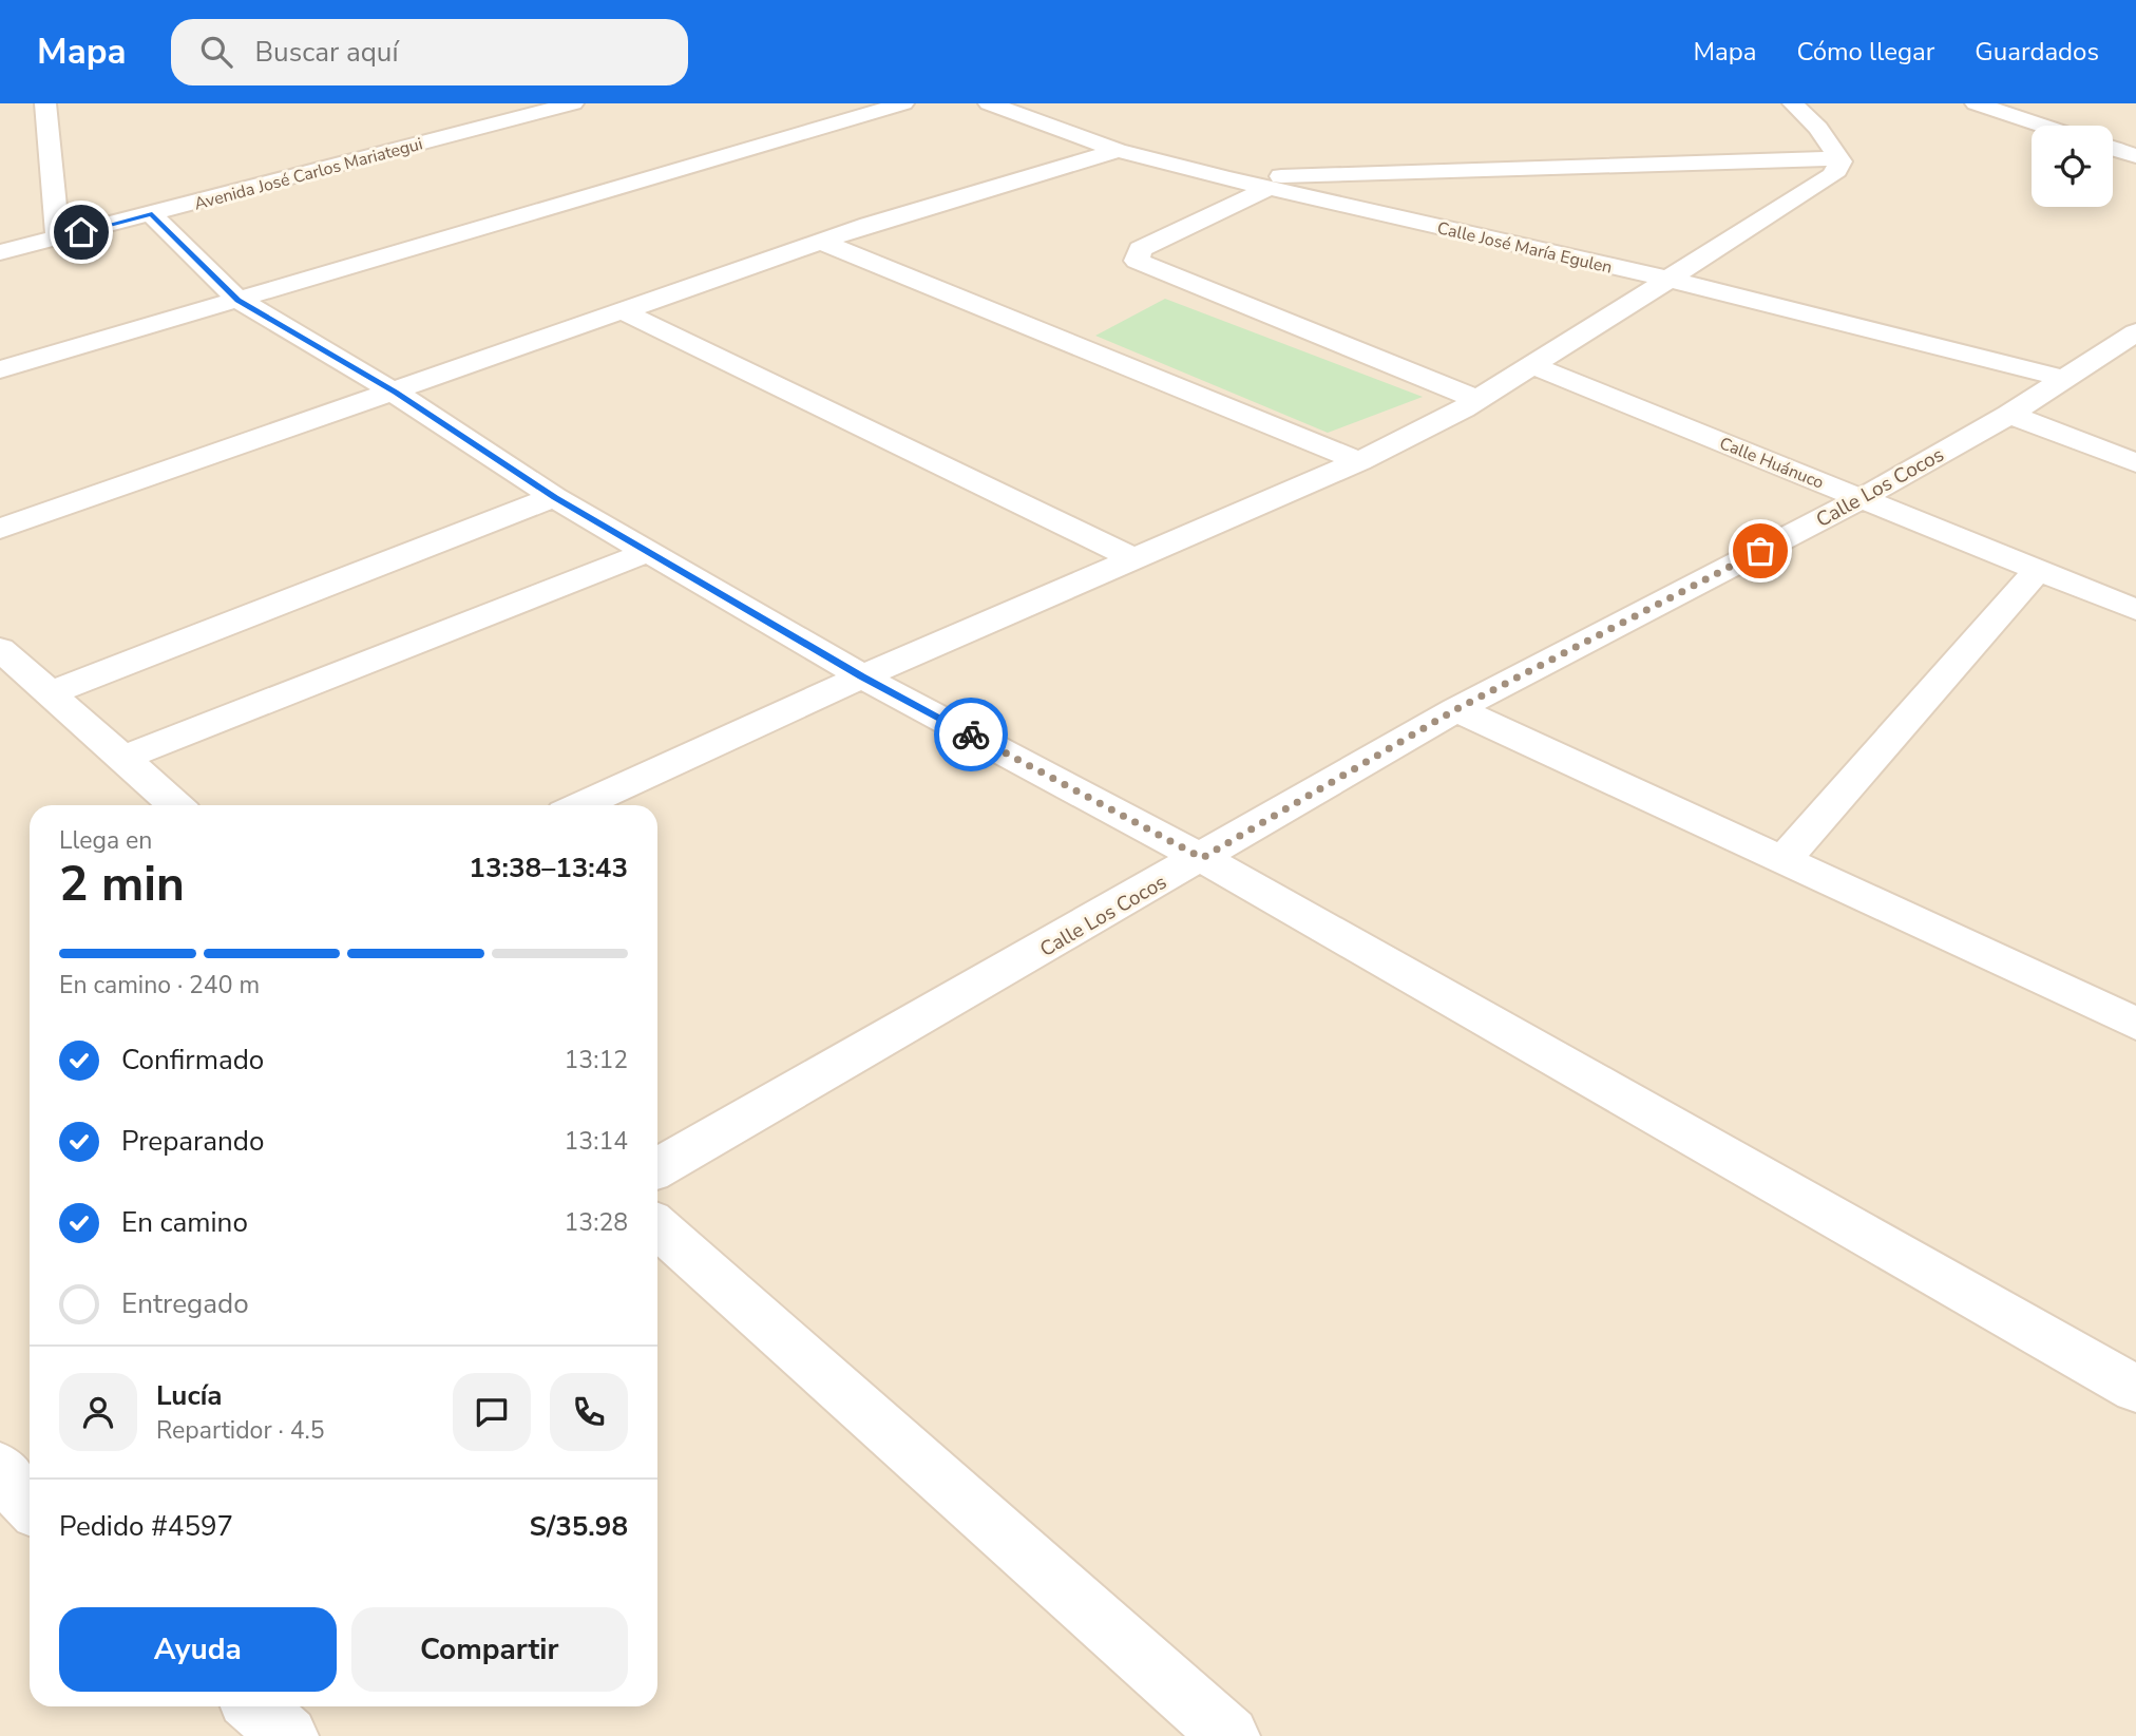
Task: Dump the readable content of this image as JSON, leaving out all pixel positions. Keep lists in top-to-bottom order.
{
  "streets": {
    "street": [
      "Avenida José Carlos Mariategui",
      "Calle José María Egulen",
      "Calle Huánuco",
      "Calle Los Cocos"
    ]
  },
  "crossings": [
    ["Calle José María Egulen", "Calle Los Cocos"],
    ["Calle Huánuco", "Calle Los Cocos"]
  ],
  "page": {
    "header": "Mapa",
    "search": "Buscar aquí",
    "nav": ["Mapa", "Cómo llegar", "Guardados"],
    "heading": ["2 min", "Llega en", "13:38–13:43"],
    "panel": [
      "Lucía",
      "Repartidor · 4.5",
      "Pedido #4597",
      "S/35.98"
    ],
    "bar": "En camino · 240 m",
    "list": [
      ["Confirmado", "13:12"],
      ["Preparando", "13:14"],
      ["En camino", "13:28"],
      "Entregado"
    ],
    "buttons": ["Ayuda", "Compartir"]
  }
}
